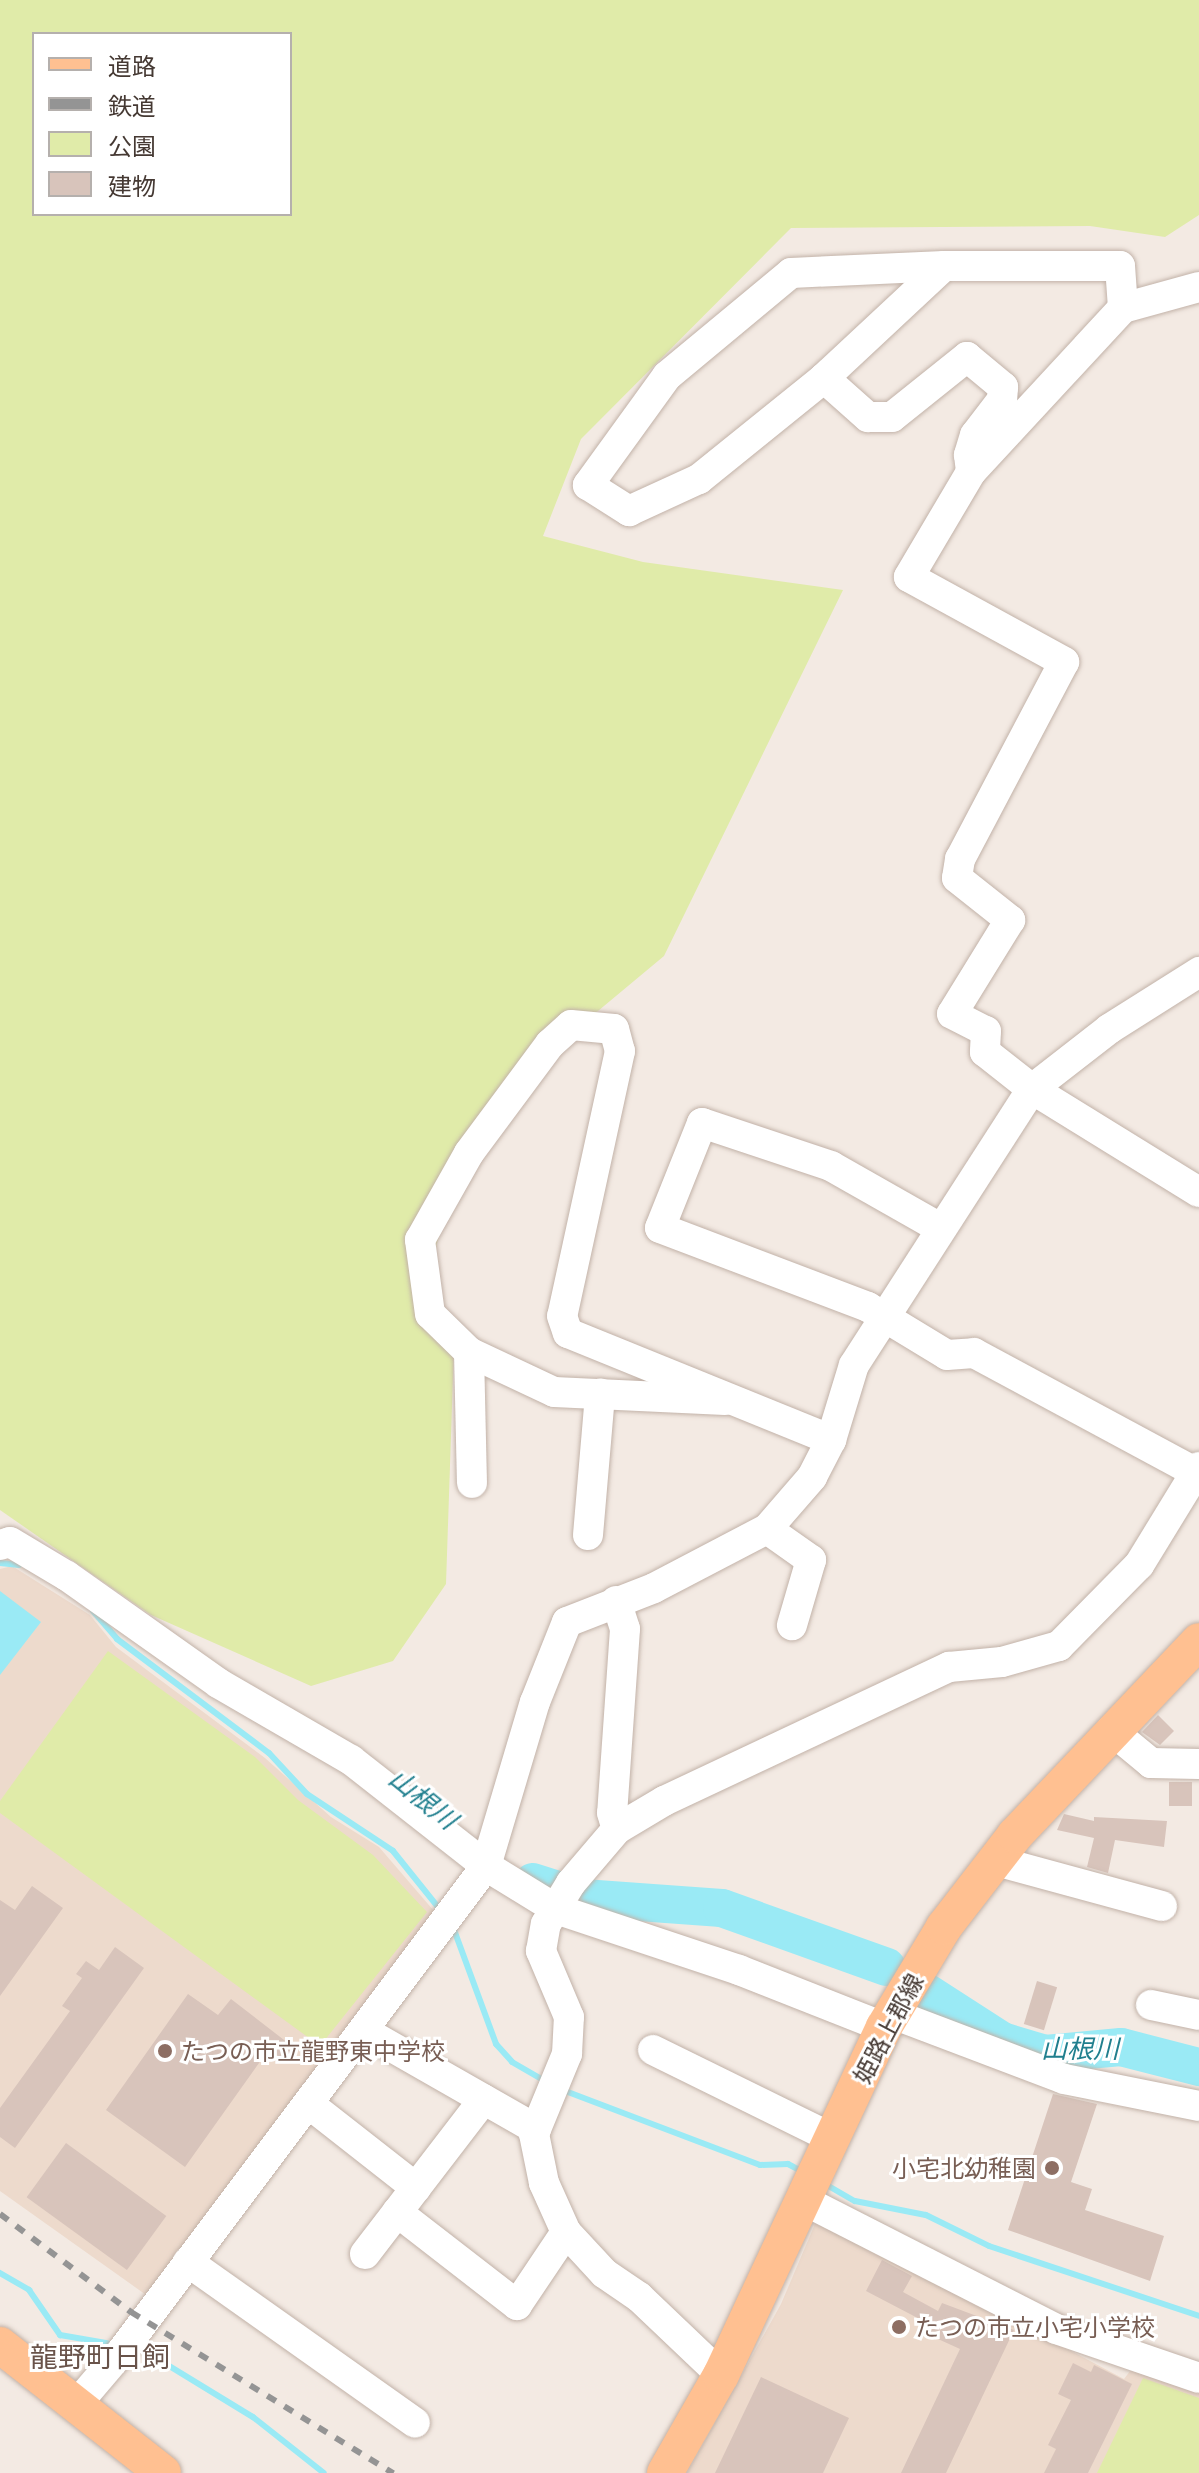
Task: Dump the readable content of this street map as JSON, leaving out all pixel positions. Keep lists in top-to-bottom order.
{
  "streets": {
    "main road": ["姫路上郡線"]
  },
  "districts": ["龍野町日飼"],
  "water": ["山根川"],
  "places": ["たつの市立龍野東中学校", "小宅北幼稚園", "たつの市立小宅小学校"],
  "legend": [
    "道路",
    "鉄道",
    "公園",
    "建物"
  ]
}
